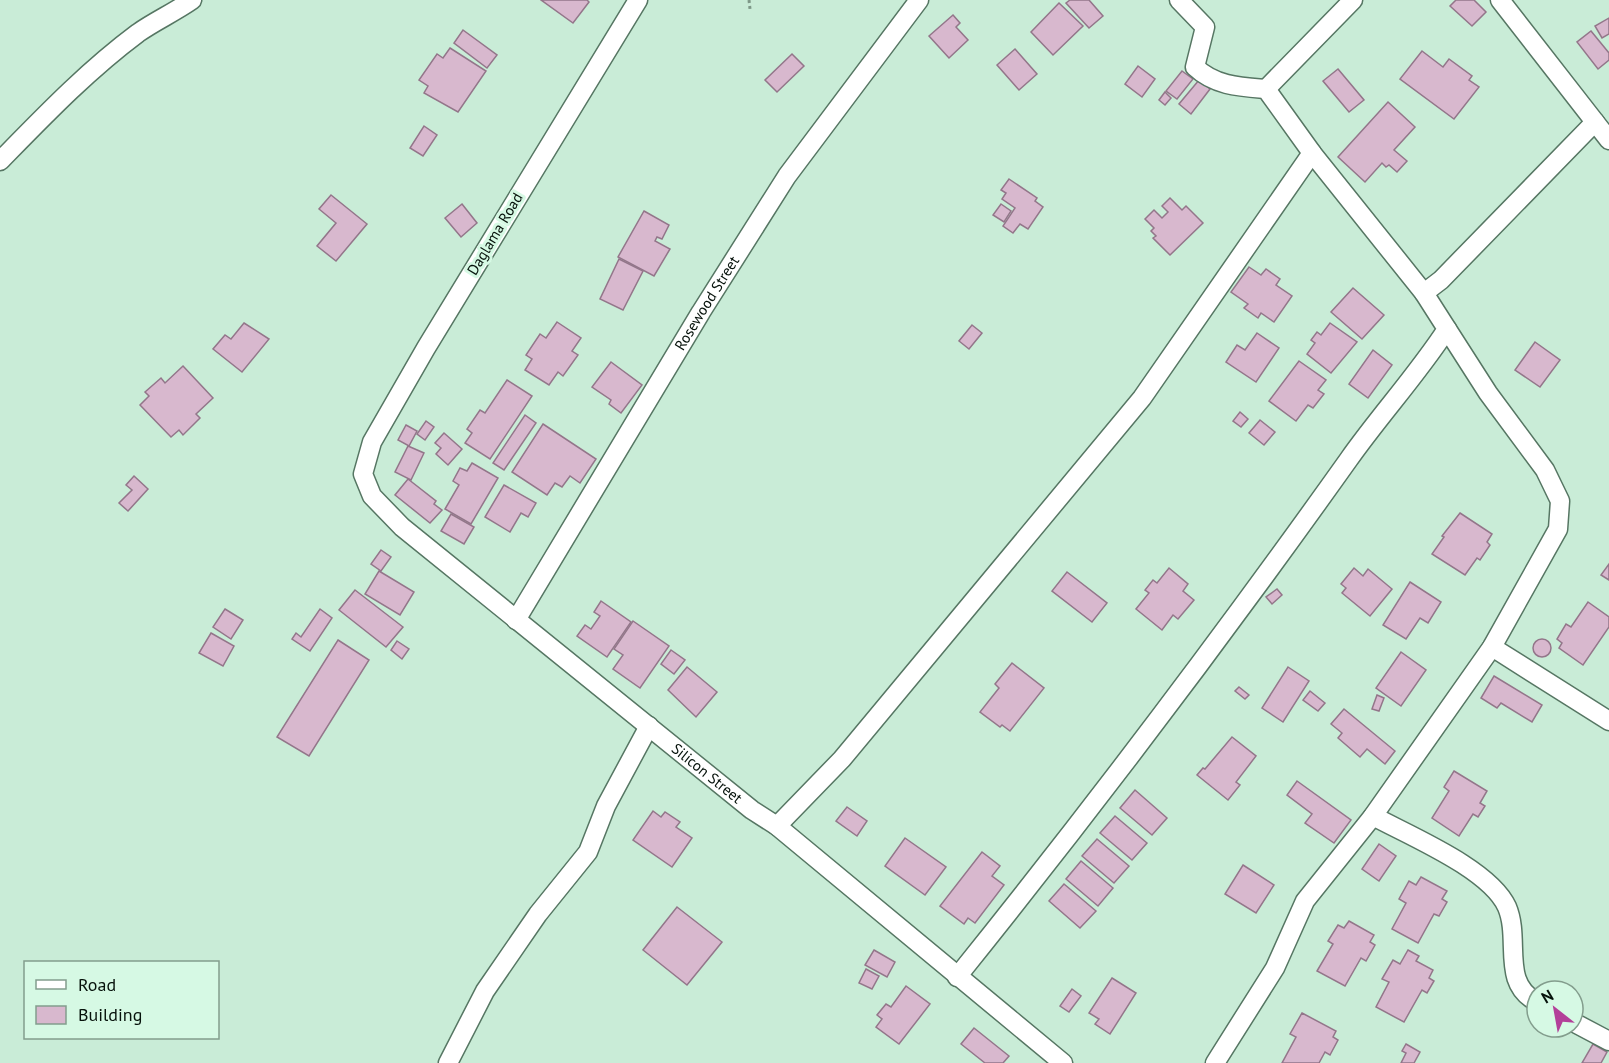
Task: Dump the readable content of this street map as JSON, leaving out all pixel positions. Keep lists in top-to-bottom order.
{
  "streets": {
    "street": ["Daglama Road", "Rosewood Street", "Silicon Street"]
  },
  "crossings": [
    ["Daglama Road", "Silicon Street"],
    ["Rosewood Street", "Silicon Street"]
  ],
  "legend": ["Road", "Building"],
  "north": "top left"
}
